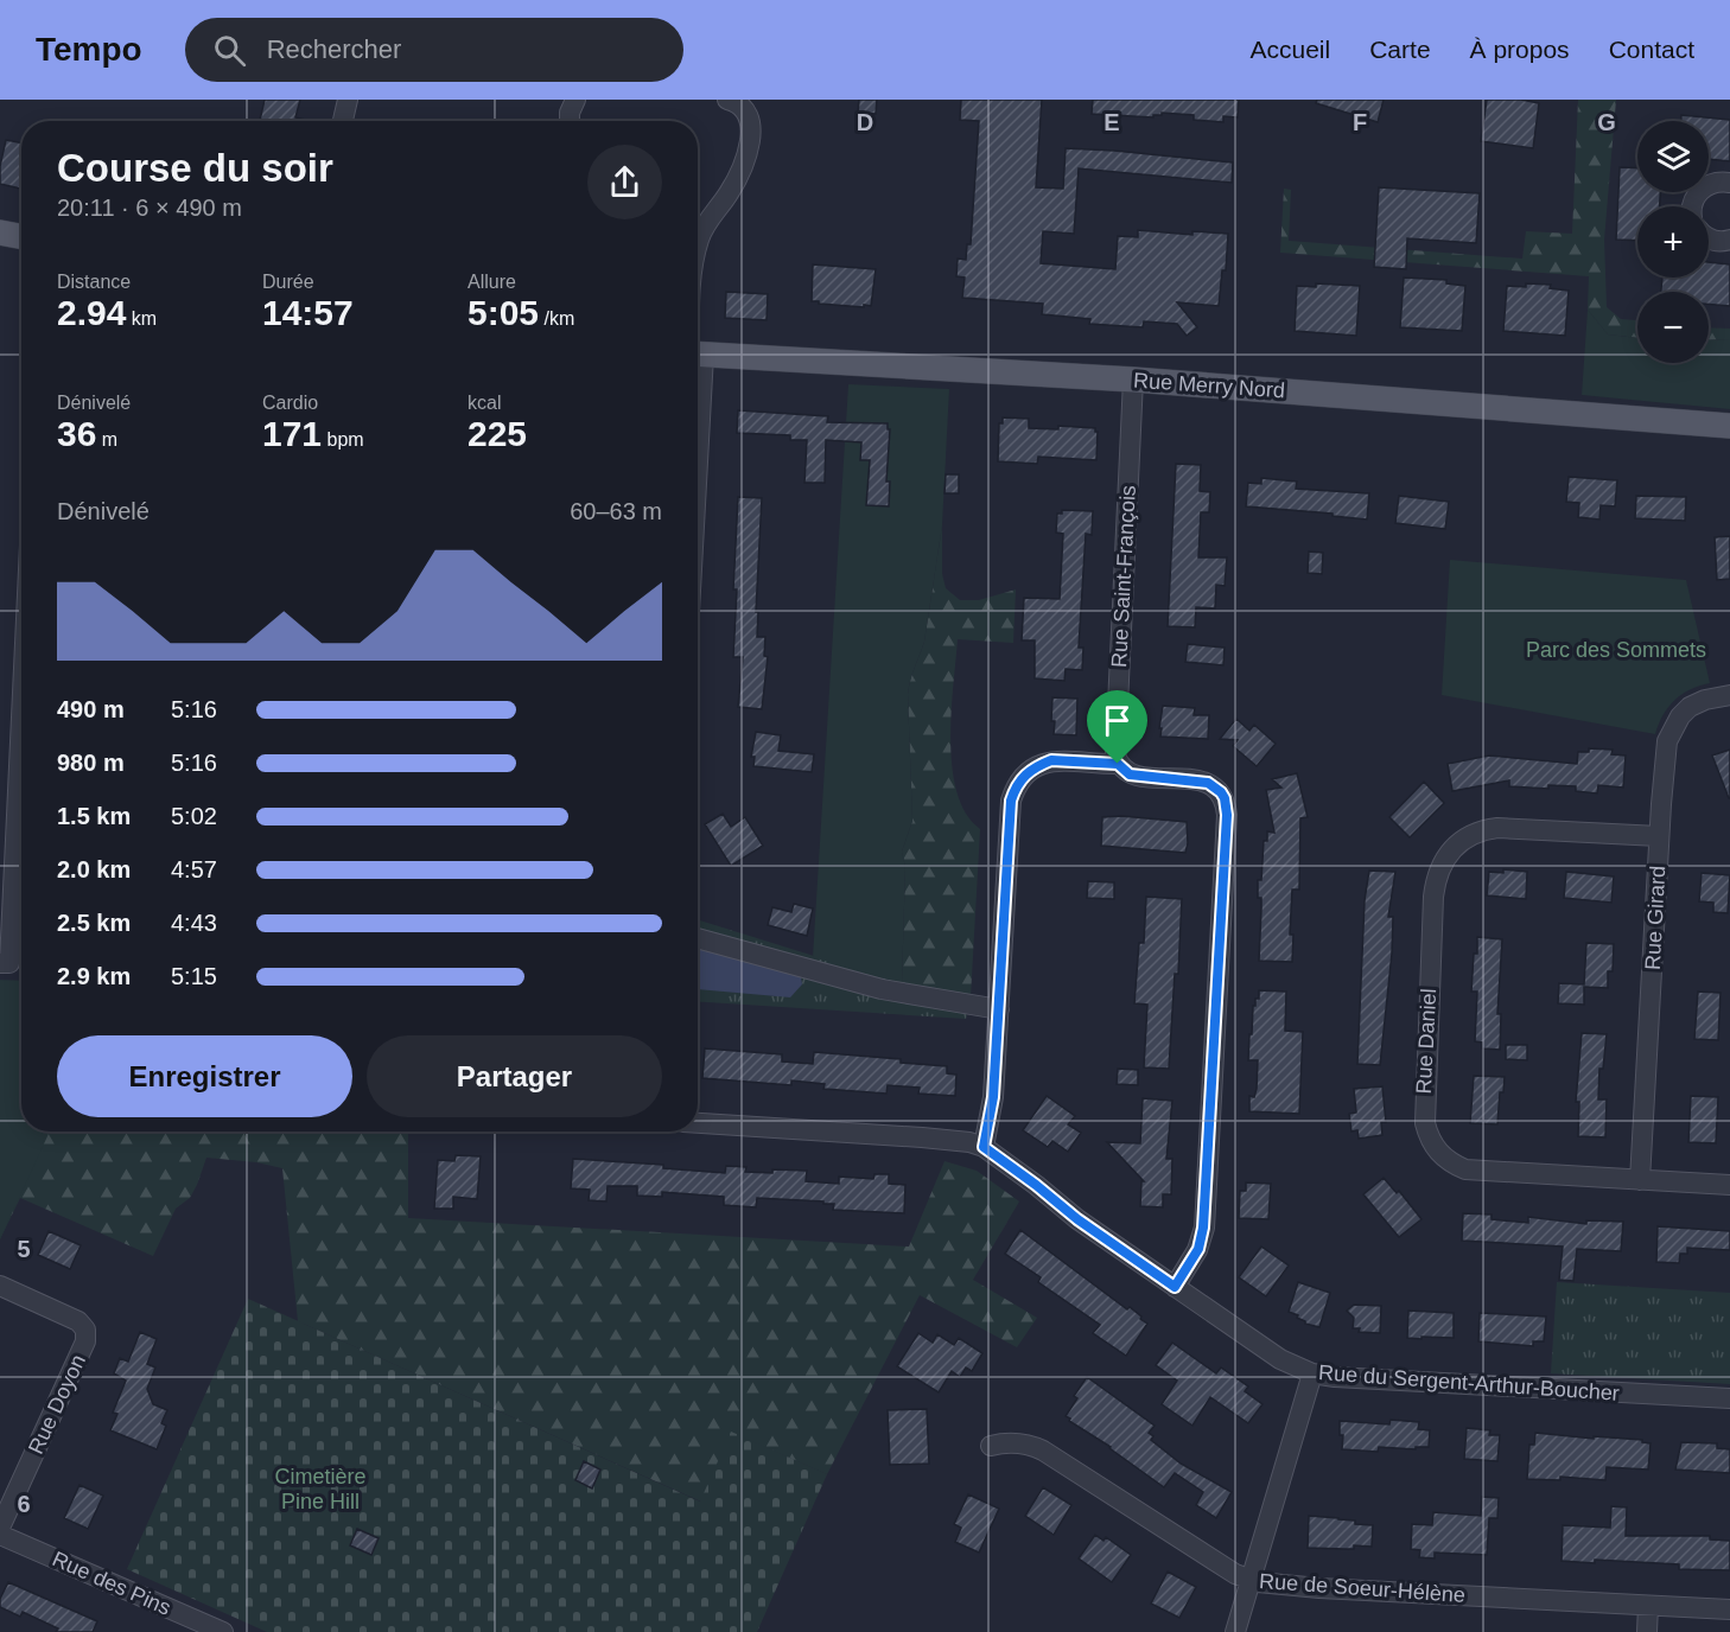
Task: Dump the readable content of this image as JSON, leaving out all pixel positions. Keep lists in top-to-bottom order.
{
  "streets": {
    "main road": ["Rue Merry Nord"],
    "street": [
      "Rue Saint-François",
      "Rue Girard",
      "Rue Daniel",
      "Rue du Sergent-Arthur-Boucher",
      "Rue Doyon",
      "Rue des Pins",
      "Rue de Soeur-Hélène"
    ]
  },
  "crossings": [
    ["Rue Merry Nord", "Rue Saint-François"],
    ["Rue Girard", "Rue Daniel"]
  ],
  "parks": ["Parc des Sommets", "Cimetière Pine Hill"],
  "page": {
    "header": "Tempo",
    "search": "Rechercher",
    "nav": [
      "Accueil",
      "Carte",
      "À propos",
      "Contact"
    ],
    "map_buttons": ["+", "−"],
    "heading": ["Course du soir", "20:11 · 6 × 490 m"],
    "stats": [
      ["Distance", "2.94 km"],
      ["Durée", "14:57"],
      ["Allure", "5:05 /km"],
      ["Dénivelé", "36 m"],
      ["Cardio", "171 bpm"],
      ["kcal", "225"]
    ],
    "chart": ["Dénivelé", "60–63 m"],
    "list": [
      {
        "name": "490 m",
        "note": "5:16"
      },
      {
        "name": "980 m",
        "note": "5:16"
      },
      {
        "name": "1.5 km",
        "note": "5:02"
      },
      {
        "name": "2.0 km",
        "note": "4:57"
      },
      {
        "name": "2.5 km",
        "note": "4:43"
      },
      {
        "name": "2.9 km",
        "note": "5:15"
      }
    ],
    "buttons": ["Enregistrer", "Partager"]
  },
  "grid": {
    "columns": [
      "D",
      "E",
      "F",
      "G"
    ],
    "rows": ["5", "6"]
  }
}
